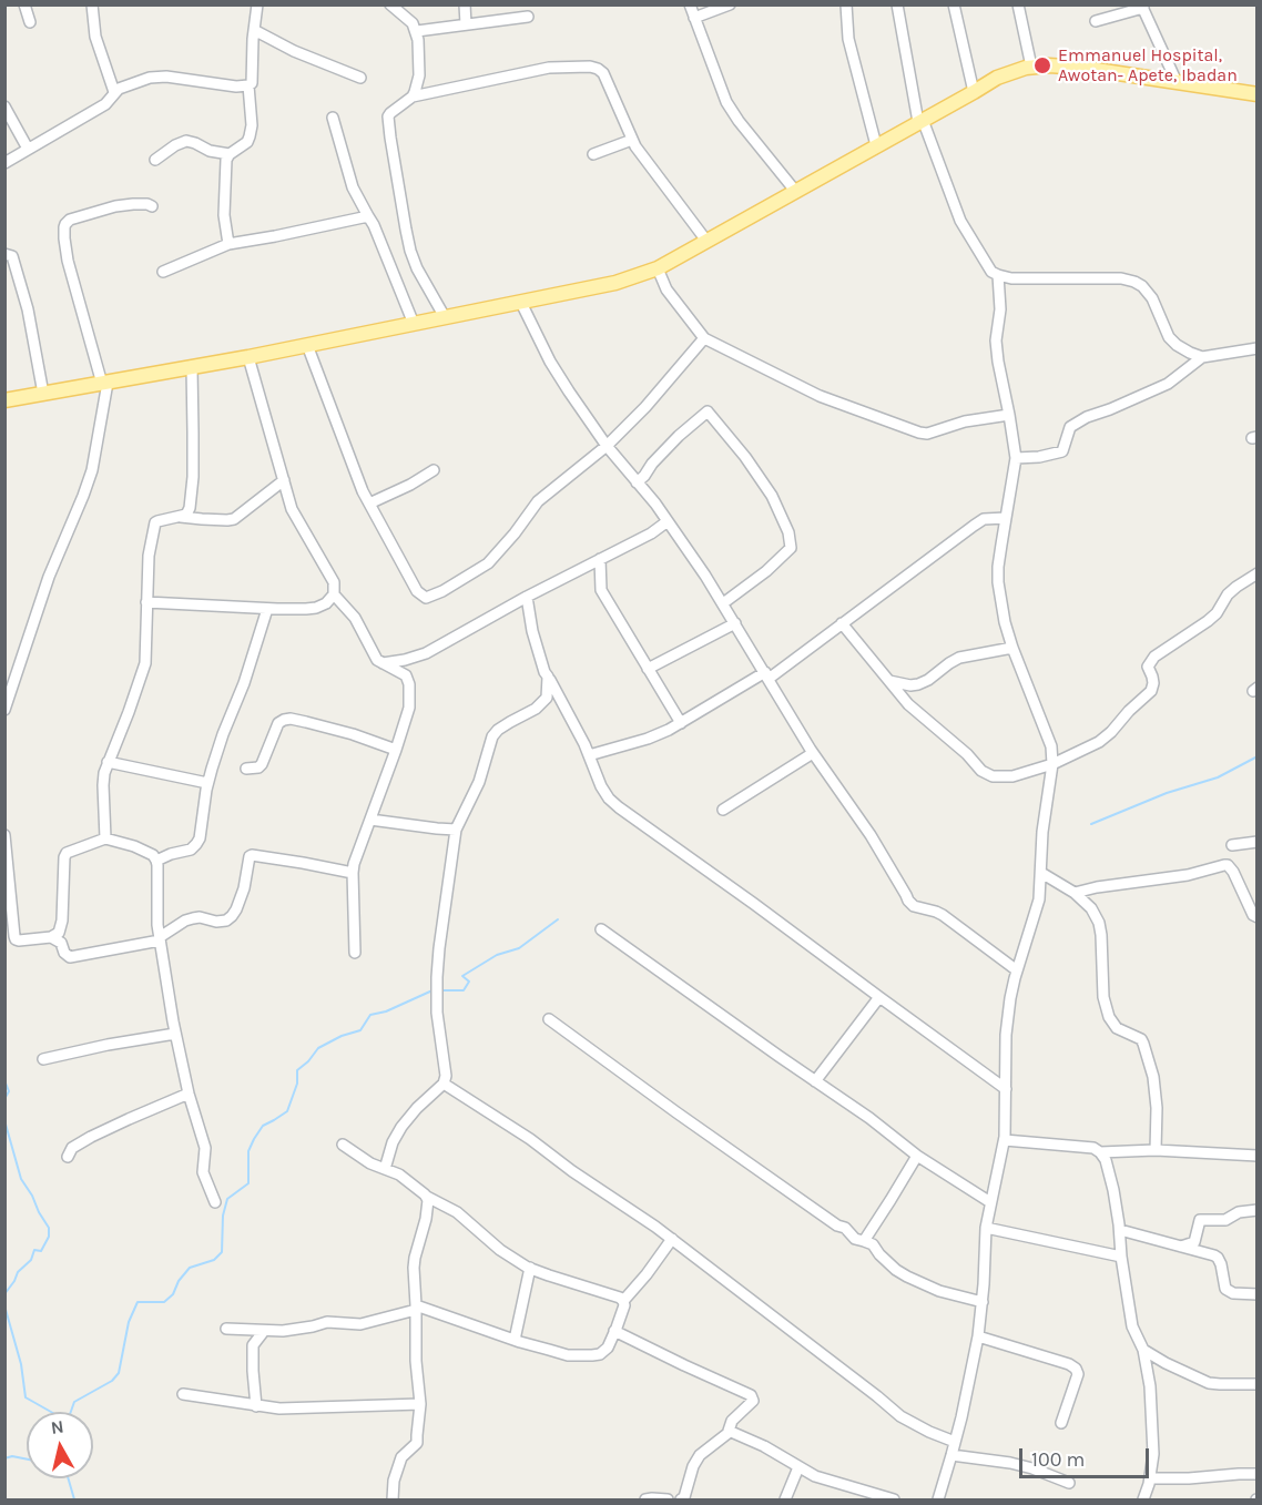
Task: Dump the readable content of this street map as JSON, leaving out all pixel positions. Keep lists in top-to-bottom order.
{
  "places": ["Emmanuel Hospital, Awotan- Apete, Ibadan"],
  "scale_bar": "100 m",
  "north": "top"
}
